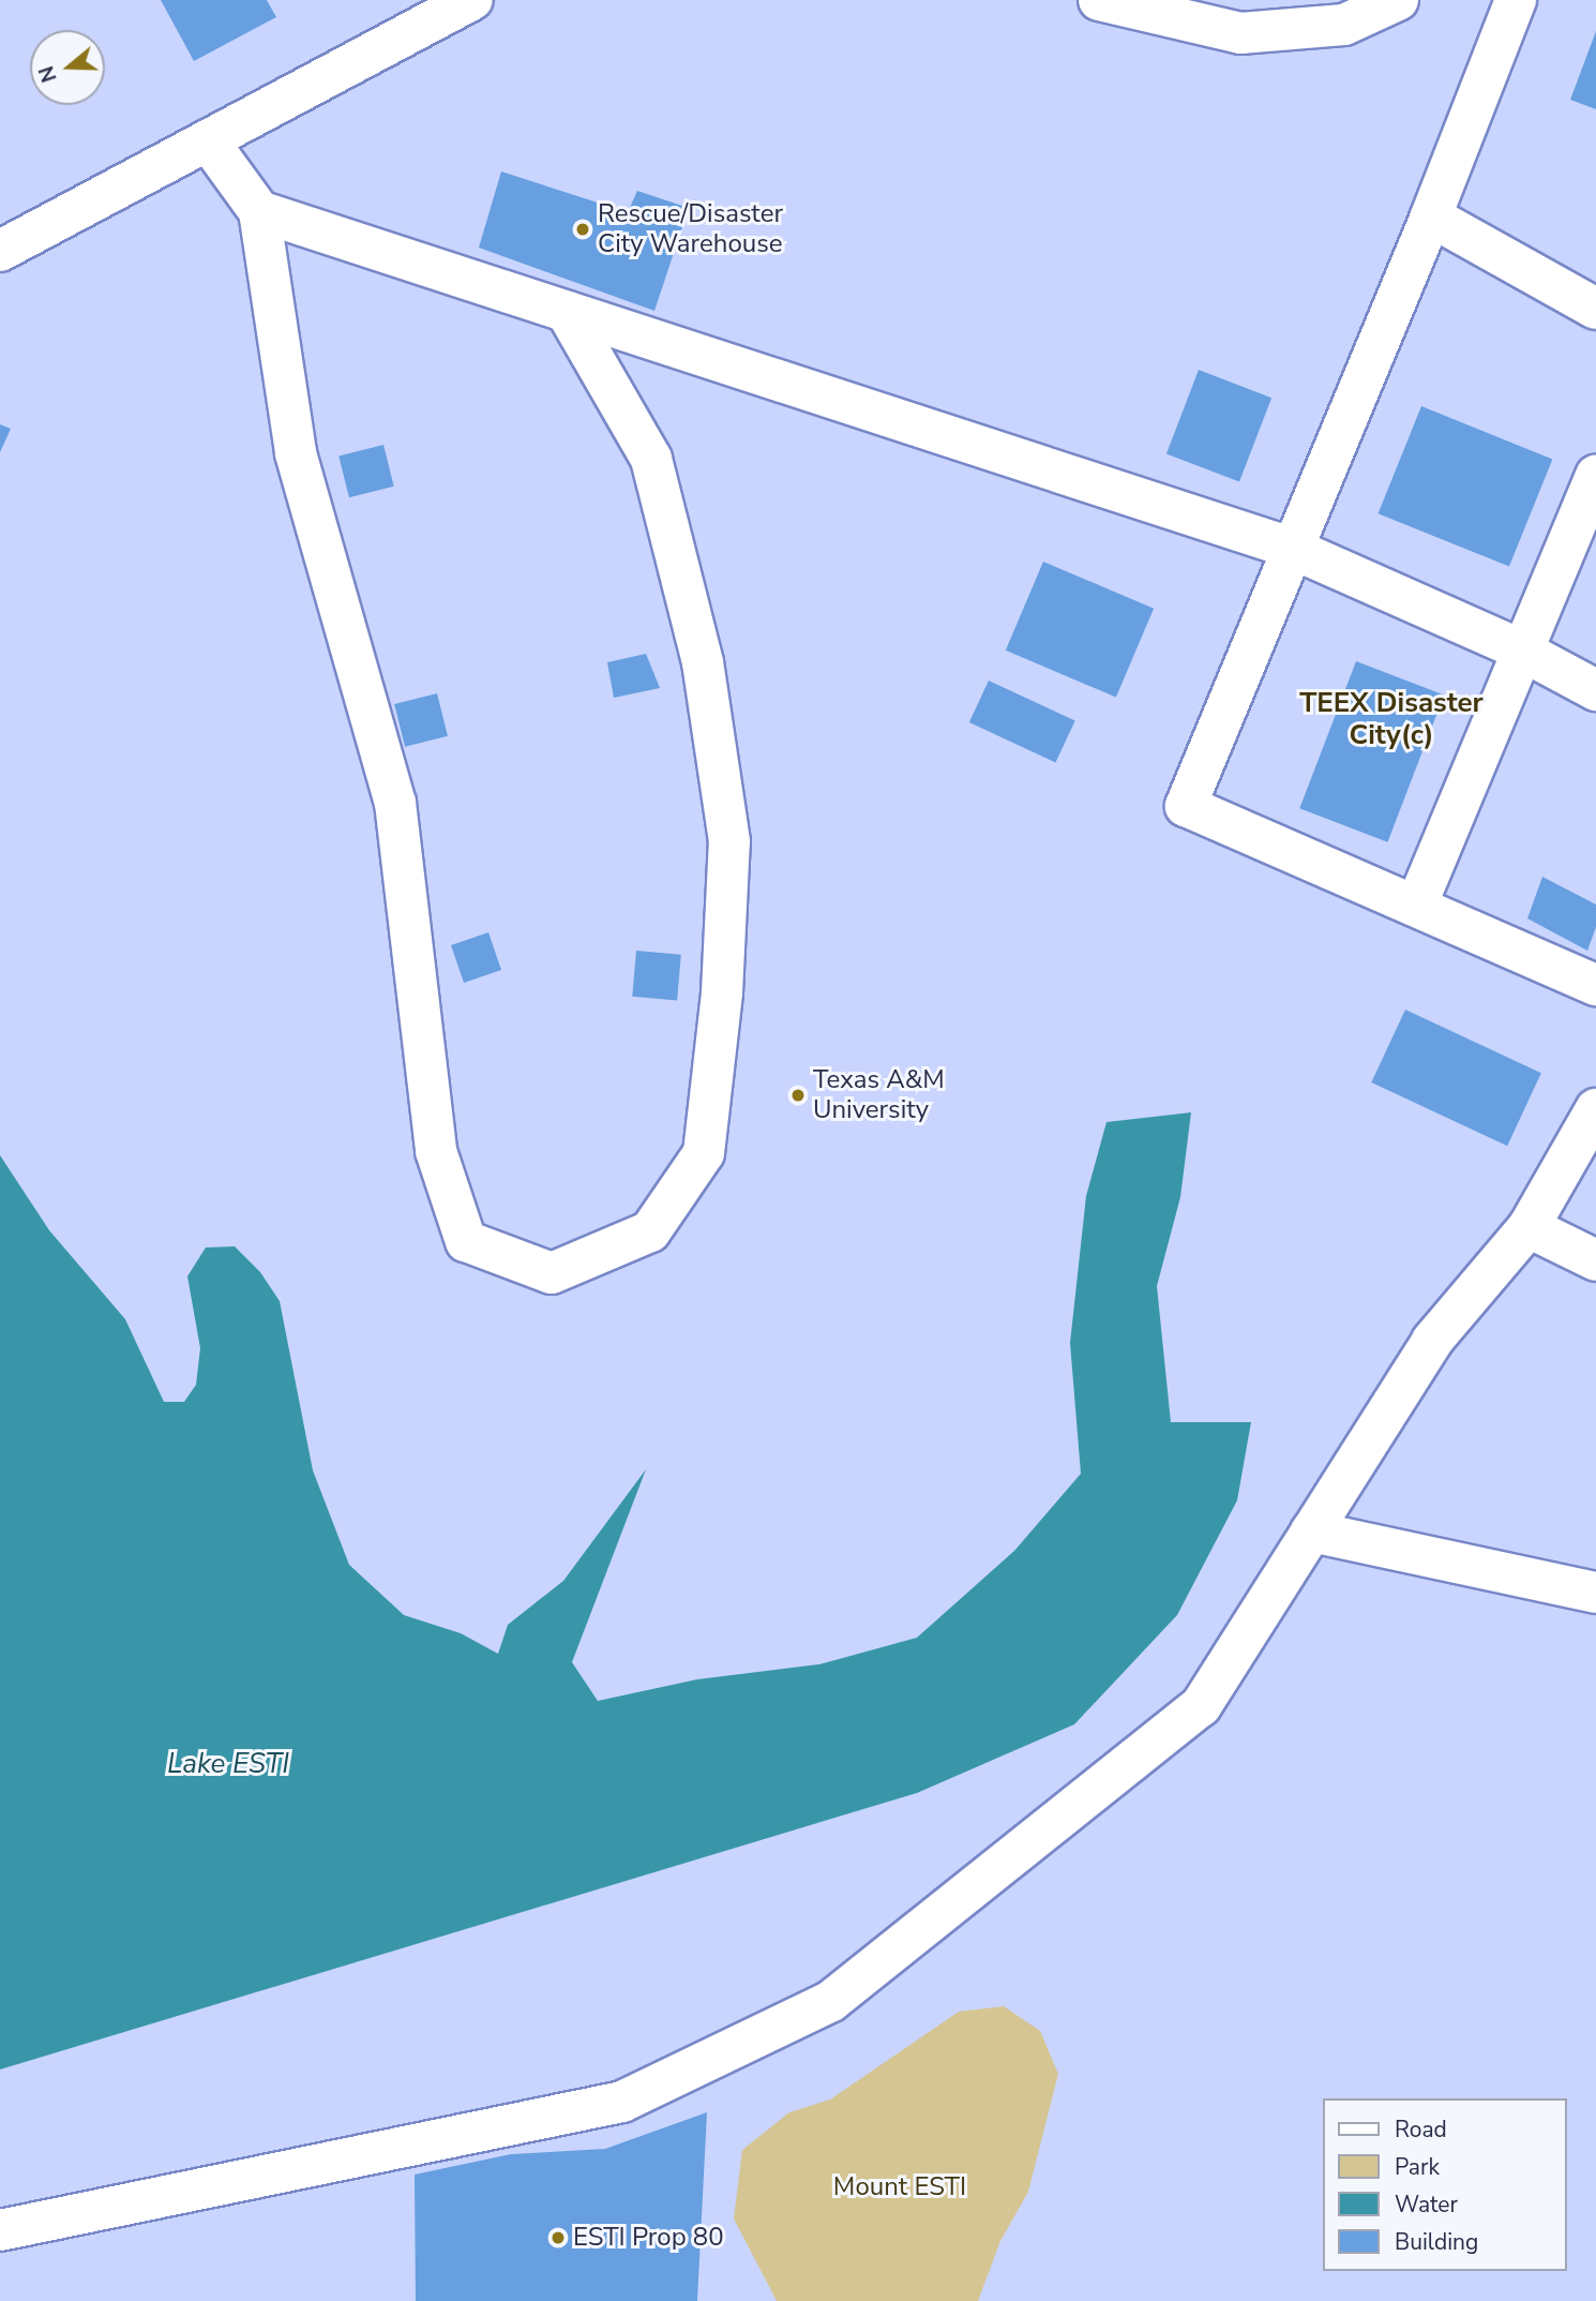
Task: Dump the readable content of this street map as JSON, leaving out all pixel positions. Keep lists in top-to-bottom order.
{
  "districts": ["TEEX Disaster City(c)"],
  "water": ["Lake ESTI"],
  "parks": ["Mount ESTI"],
  "places": ["Rescue/Disaster City Warehouse", "Texas A&M University", "ESTI Prop 80"],
  "legend": [
    "Road",
    "Park",
    "Water",
    "Building"
  ],
  "north": "left"
}
